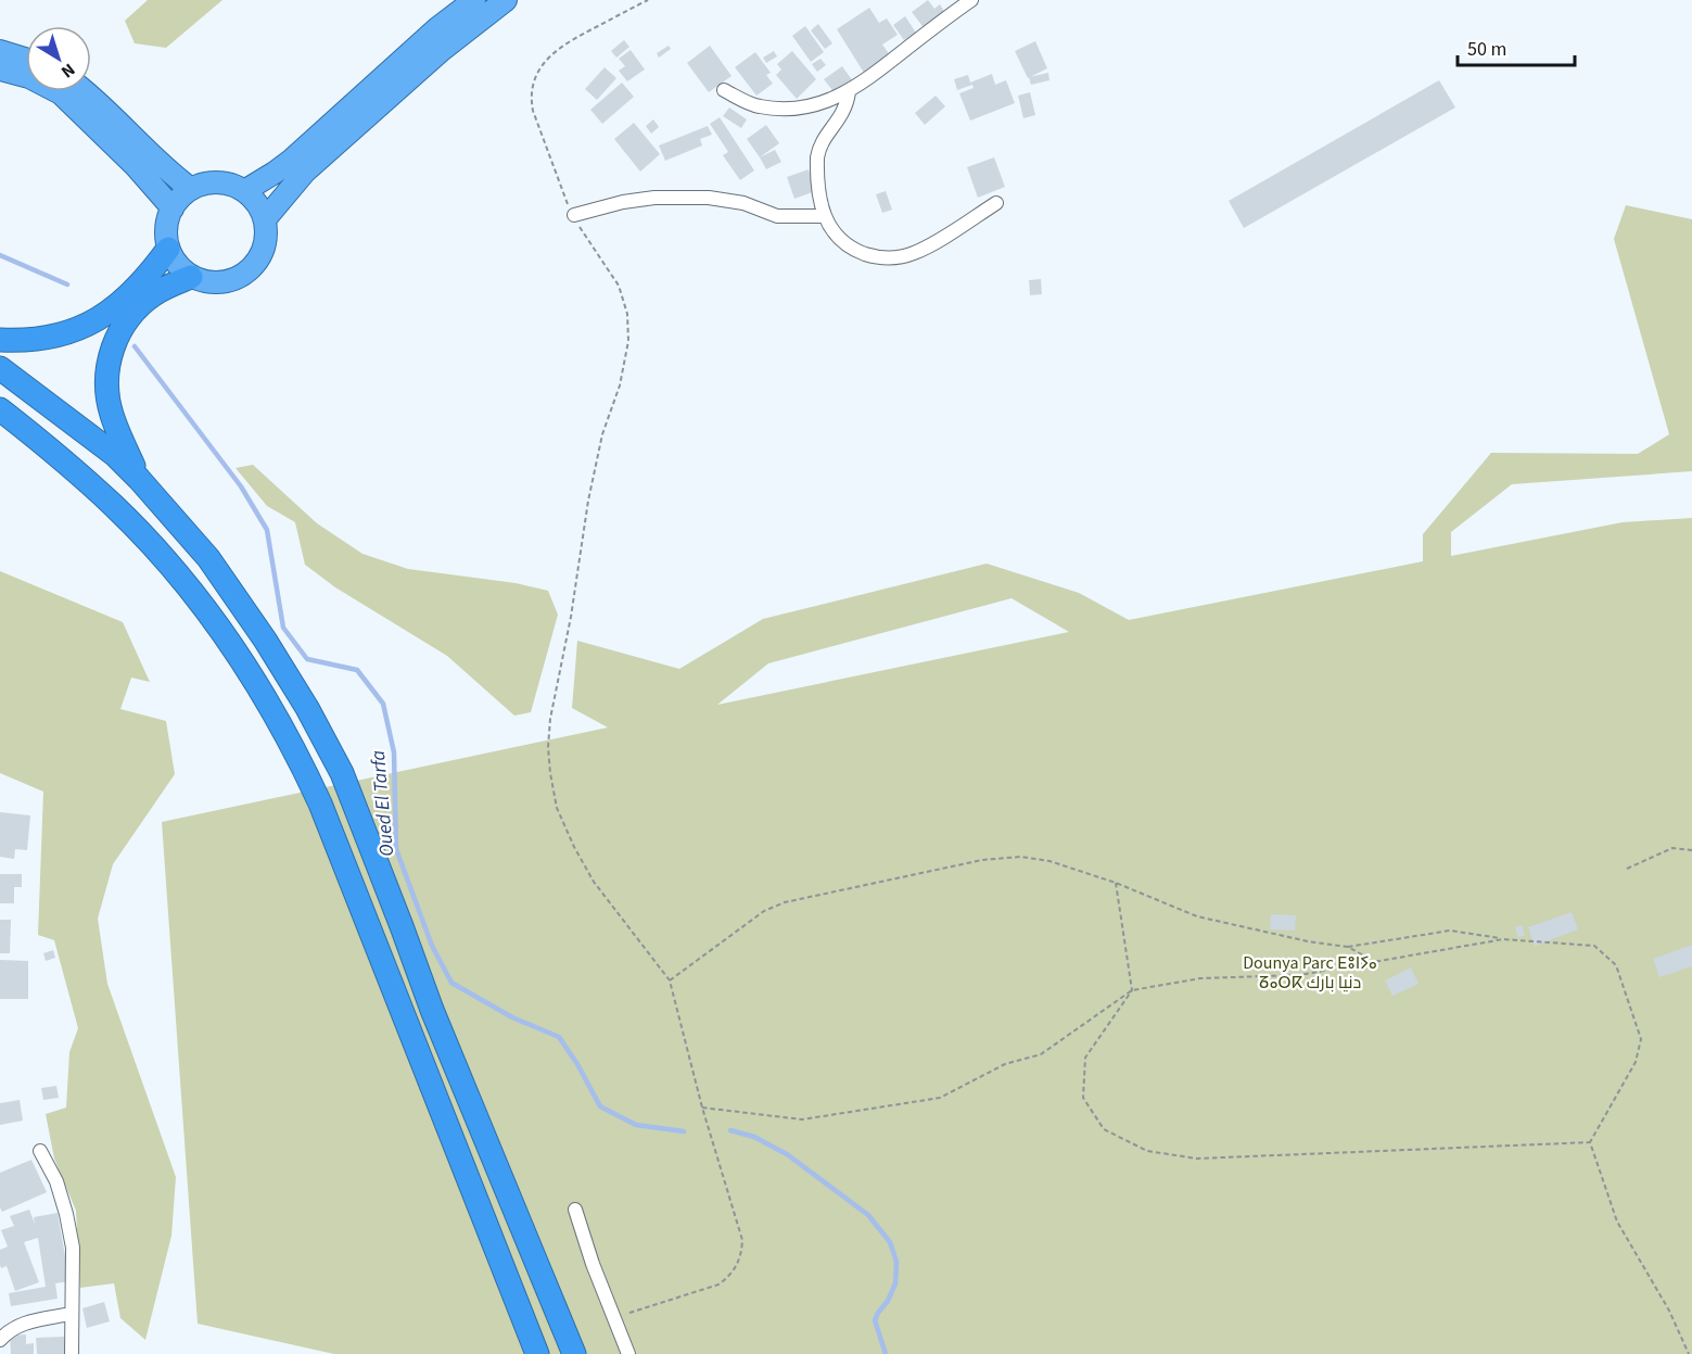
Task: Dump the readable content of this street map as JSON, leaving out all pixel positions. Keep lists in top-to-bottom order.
{
  "water": ["Oued El Tarfa"],
  "parks": ["Dounya Parc ⴹⵓⵏⵢⴰ ⵒⴰⵔⴽ دنيا بارك"],
  "scale_bar": "50 m",
  "north": "bottom right"
}
